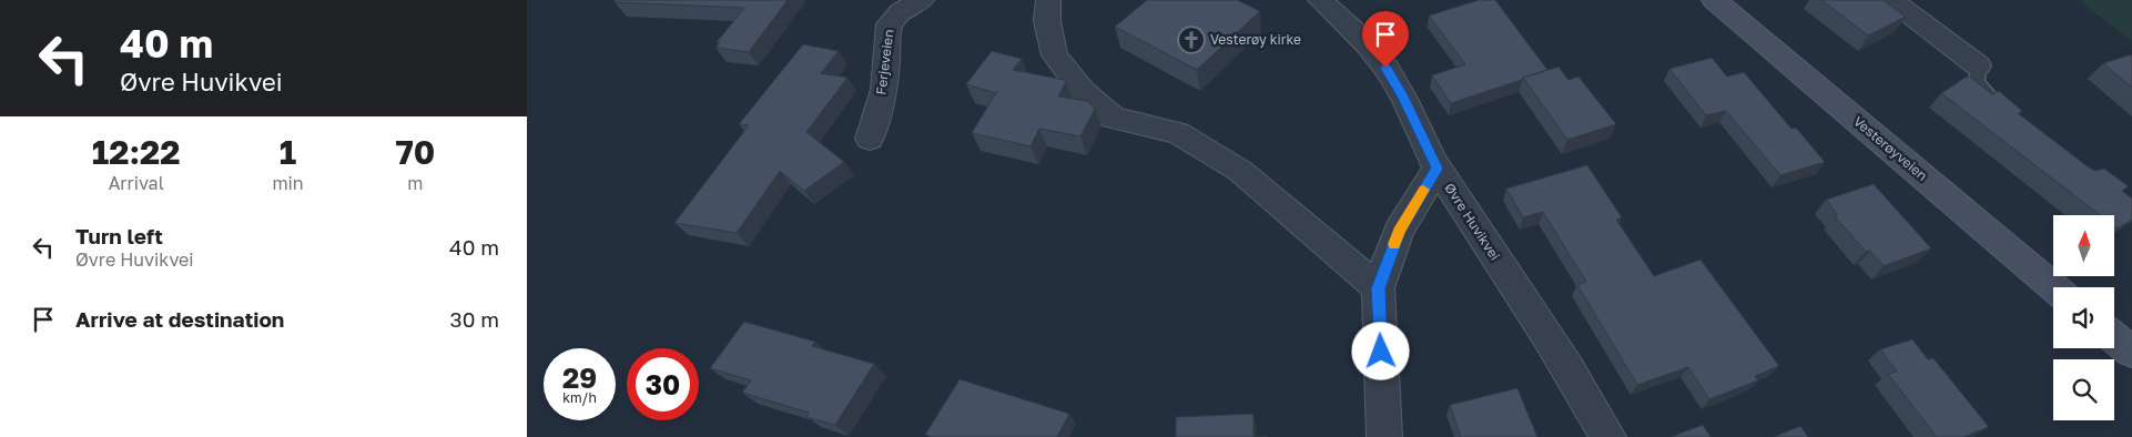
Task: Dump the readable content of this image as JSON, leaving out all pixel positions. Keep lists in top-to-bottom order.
{
  "streets": {
    "main road": ["Vesterøyveien"],
    "street": ["Ferjeveien", "Øvre Huvikvei"]
  },
  "places": {
    "church": ["Vesterøy kirke"]
  },
  "north": "top",
  "page": {
    "turn": ["40 m", "Øvre Huvikvei"],
    "eta": [
      "12:22",
      "Arrival",
      "1",
      "min",
      "70",
      "m"
    ],
    "list": [
      {
        "name": "Turn left",
        "note": "Øvre Huvikvei",
        "value": "40 m"
      },
      {
        "name": "Arrive at destination",
        "value": "30 m"
      }
    ],
    "speed": "29 km/h",
    "limit": "30"
  }
}
